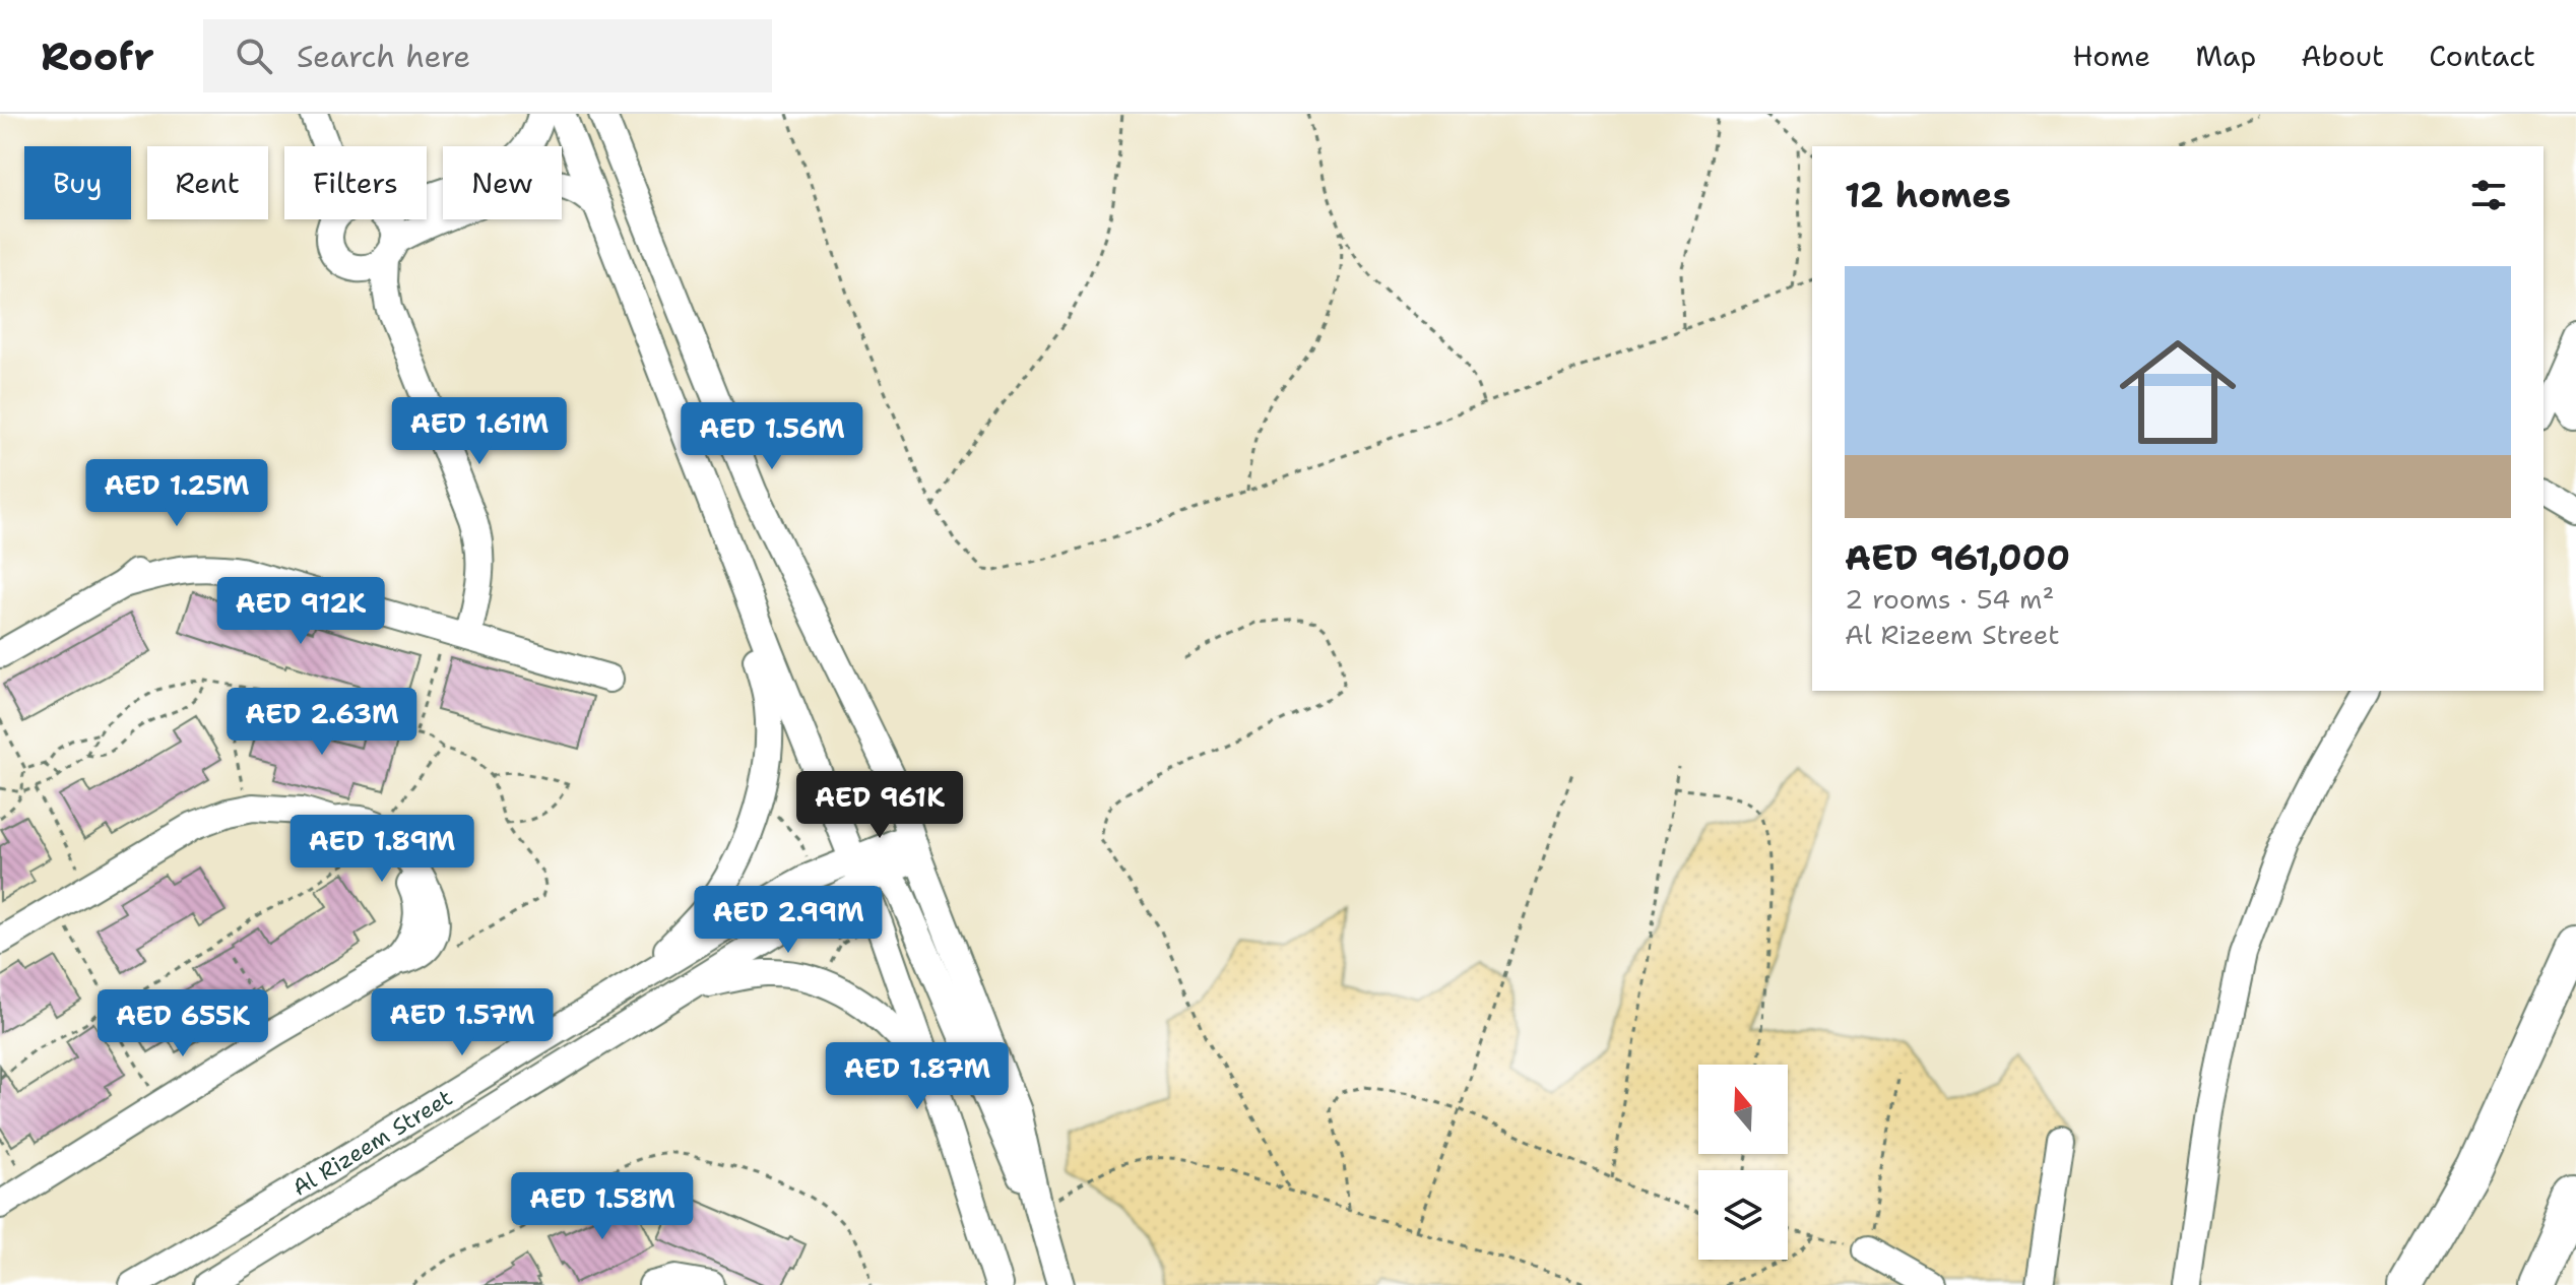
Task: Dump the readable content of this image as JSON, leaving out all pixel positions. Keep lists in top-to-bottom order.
{
  "streets": {
    "street": ["Al Rizeem Street"]
  },
  "north": "top",
  "page": {
    "header": "Roofr",
    "search": "Search here",
    "nav": [
      "Home",
      "Map",
      "About",
      "Contact"
    ],
    "chip": [
      "Buy",
      "Rent",
      "Filters",
      "New"
    ],
    "heading": "12 homes",
    "list": [
      {
        "name": "AED 961,000",
        "note": "2 rooms · 54 m² · Al Rizeem Street"
      }
    ],
    "price": [
      "AED 1.61M",
      "AED 1.56M",
      "AED 1.25M",
      "AED 912K",
      "AED 2.63M",
      "AED 961K",
      "AED 1.89M",
      "AED 2.99M",
      "AED 1.57M",
      "AED 655K",
      "AED 1.87M",
      "AED 1.58M"
    ]
  }
}
